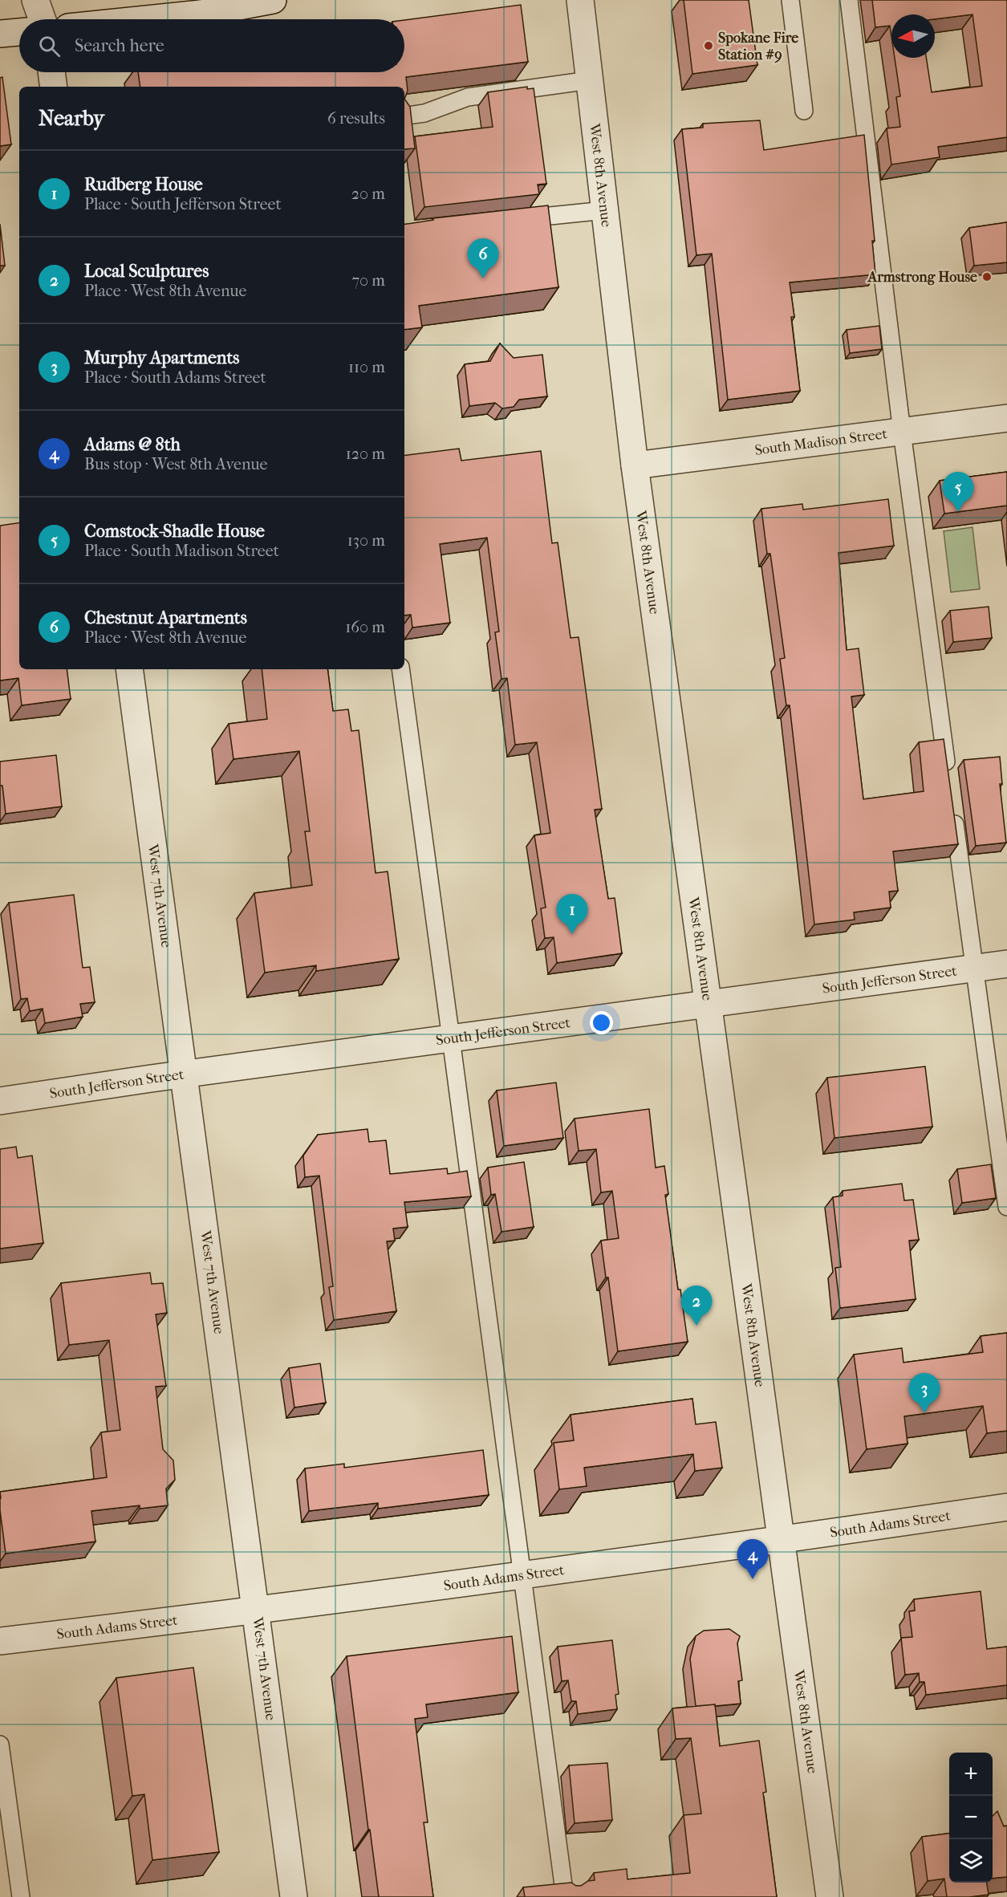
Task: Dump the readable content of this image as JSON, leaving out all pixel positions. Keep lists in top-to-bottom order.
{
  "streets": {
    "street": [
      "West 8th Avenue",
      "South Madison Street",
      "West 7th Avenue",
      "South Jefferson Street",
      "South Adams Street"
    ]
  },
  "crossings": [
    ["West 8th Avenue", "South Madison Street"],
    ["West 8th Avenue", "South Jefferson Street"],
    ["West 8th Avenue", "South Adams Street"],
    ["West 7th Avenue", "South Jefferson Street"],
    ["West 7th Avenue", "South Adams Street"]
  ],
  "places": ["Spokane Fire Station #9", "Armstrong House"],
  "north": "left",
  "page": {
    "search": "Search here",
    "heading": ["Nearby", "6 results"],
    "list": [
      {
        "mark": "1",
        "name": "Rudberg House",
        "note": "Place · South Jefferson Street",
        "value": "20 m"
      },
      {
        "mark": "2",
        "name": "Local Sculptures",
        "note": "Place · West 8th Avenue",
        "value": "70 m"
      },
      {
        "mark": "3",
        "name": "Murphy Apartments",
        "note": "Place · South Adams Street",
        "value": "110 m"
      },
      {
        "mark": "4",
        "name": "Adams @ 8th",
        "note": "Bus stop · West 8th Avenue",
        "value": "120 m"
      },
      {
        "mark": "5",
        "name": "Comstock-Shadle House",
        "note": "Place · South Madison Street",
        "value": "130 m"
      },
      {
        "mark": "6",
        "name": "Chestnut Apartments",
        "note": "Place · West 8th Avenue",
        "value": "160 m"
      }
    ],
    "pins": [
      "6",
      "5",
      "1",
      "2",
      "3",
      "4"
    ],
    "map_buttons": ["+", "−"]
  }
}
